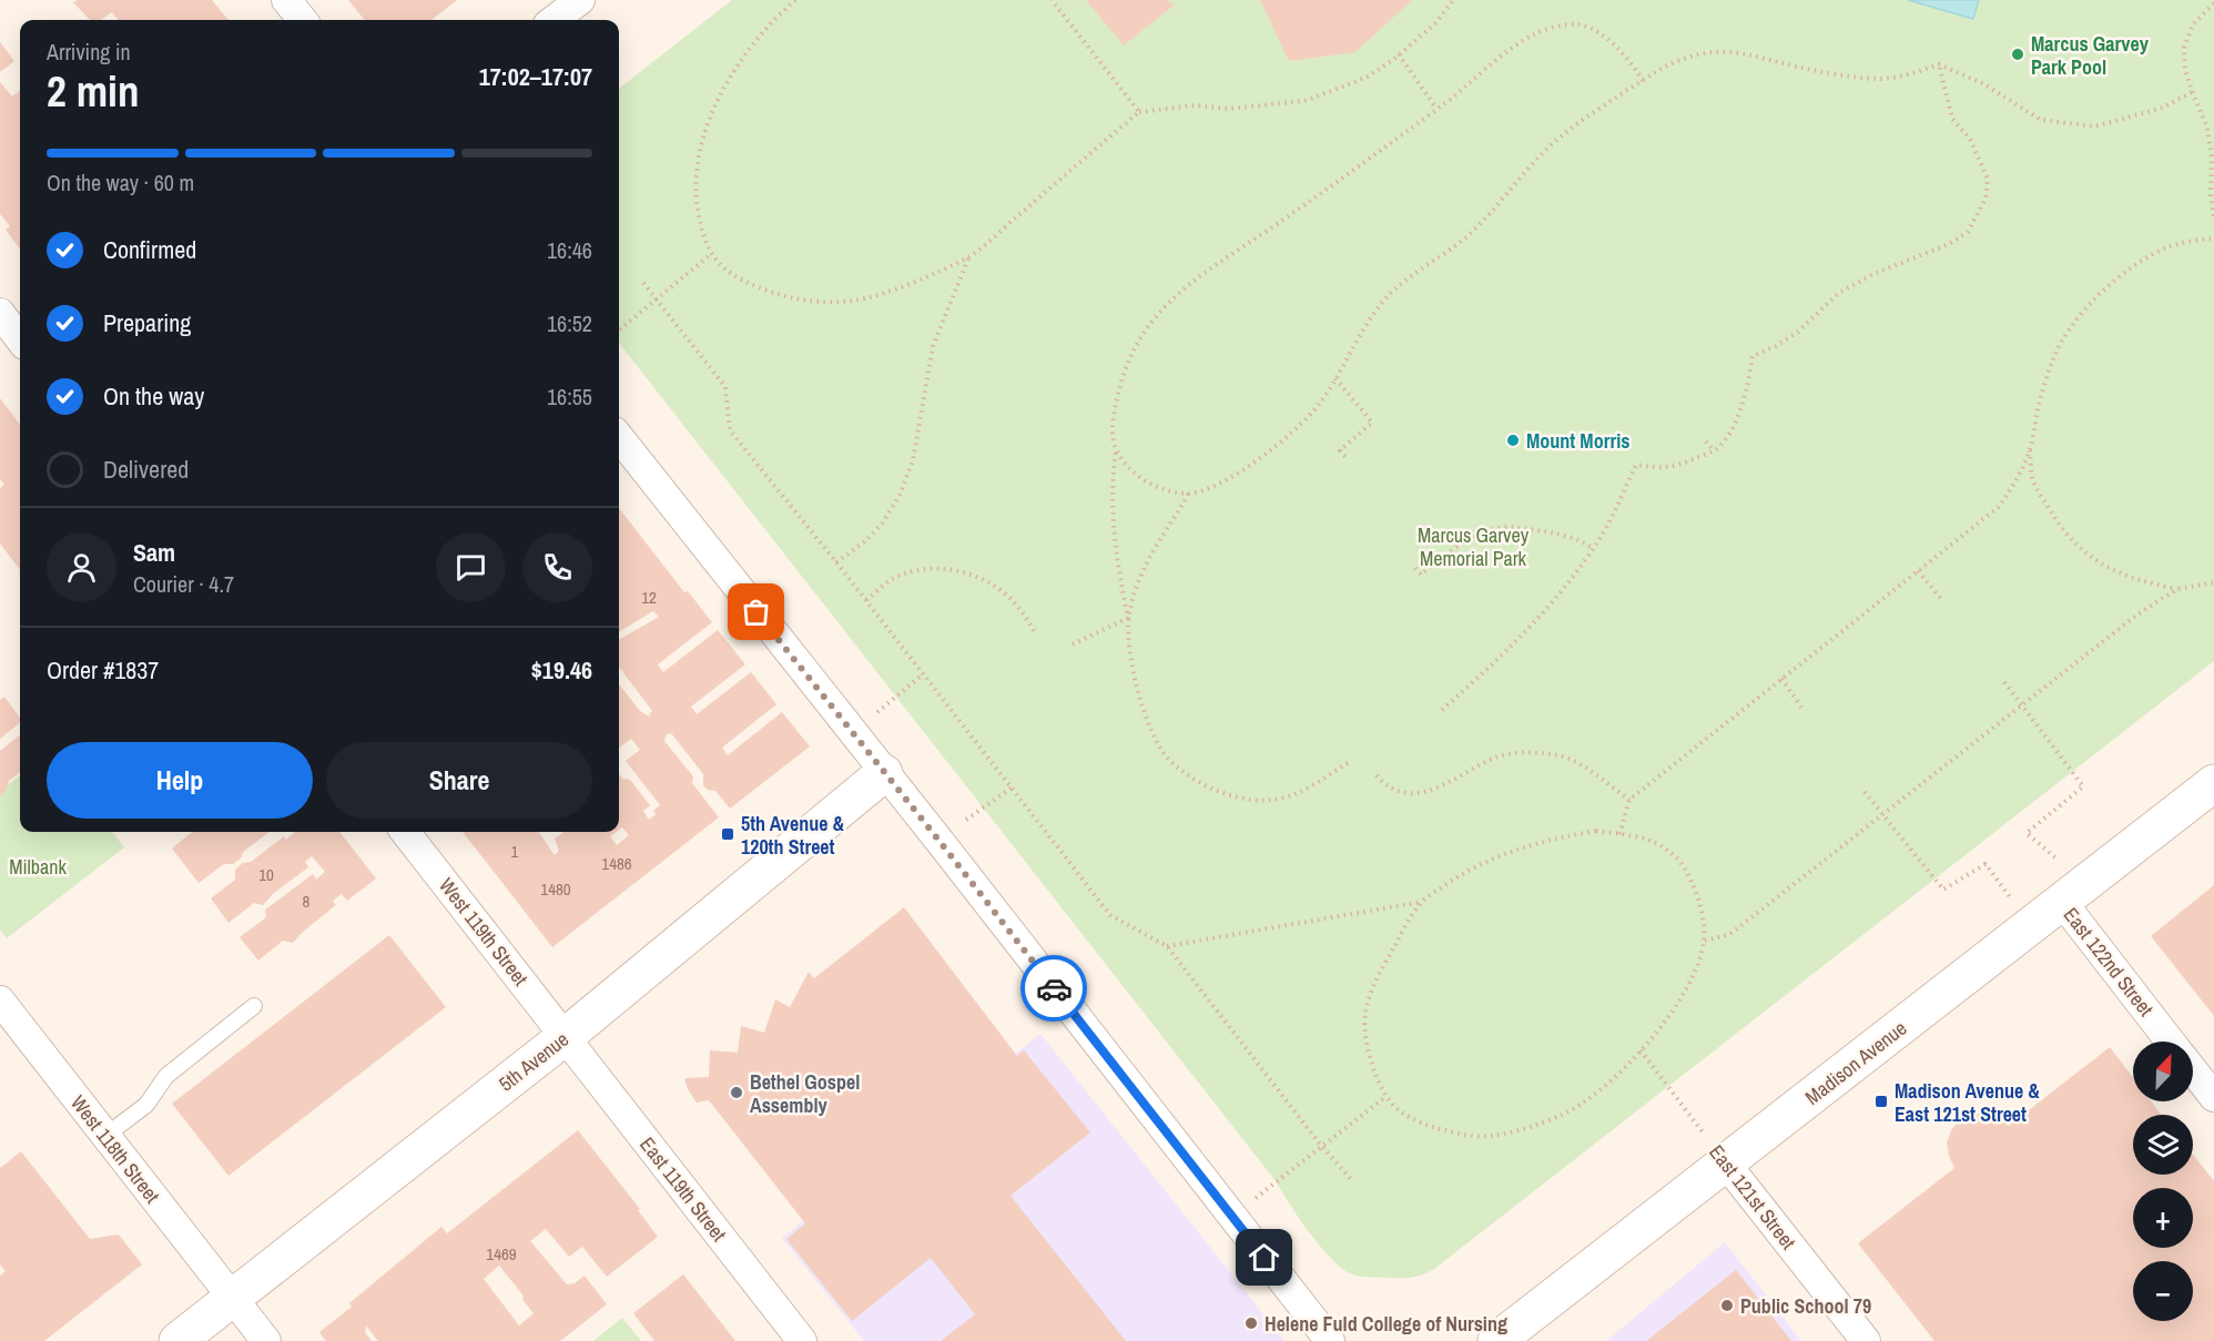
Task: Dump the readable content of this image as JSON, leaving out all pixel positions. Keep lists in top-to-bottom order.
{
  "streets": {
    "main road": ["5th Avenue", "Madison Avenue"],
    "street": [
      "West 119th Street",
      "East 122nd Street",
      "West 118th Street",
      "East 119th Street",
      "East 121st Street"
    ]
  },
  "crossings": [
    ["West 119th Street", "5th Avenue"],
    ["West 119th Street", "East 119th Street"],
    ["East 122nd Street", "Madison Avenue"],
    ["5th Avenue", "West 118th Street"],
    ["5th Avenue", "East 119th Street"],
    ["Madison Avenue", "East 121st Street"]
  ],
  "parks": ["Marcus Garvey Memorial Park", "Milbank"],
  "places": {
    "other": [
      "Marcus Garvey Park Pool",
      "Mount Morris",
      "Bethel Gospel Assembly",
      "Public School 79",
      "Helene Fuld College of Nursing"
    ],
    "transit": ["5th Avenue & 120th Street", "Madison Avenue & East 121st Street"]
  },
  "house_numbers": [
    "12",
    "1",
    "1486",
    "10",
    "1480",
    "8",
    "1469"
  ],
  "north": "top right",
  "page": {
    "heading": ["2 min", "Arriving in", "17:02–17:07"],
    "panel": [
      "Sam",
      "Courier · 4.7",
      "Order #1837",
      "$19.46"
    ],
    "bar": "On the way · 60 m",
    "list": [
      ["Confirmed", "16:46"],
      ["Preparing", "16:52"],
      ["On the way", "16:55"],
      "Delivered"
    ],
    "buttons": ["Help", "Share"],
    "map_buttons": ["+", "−"]
  }
}
